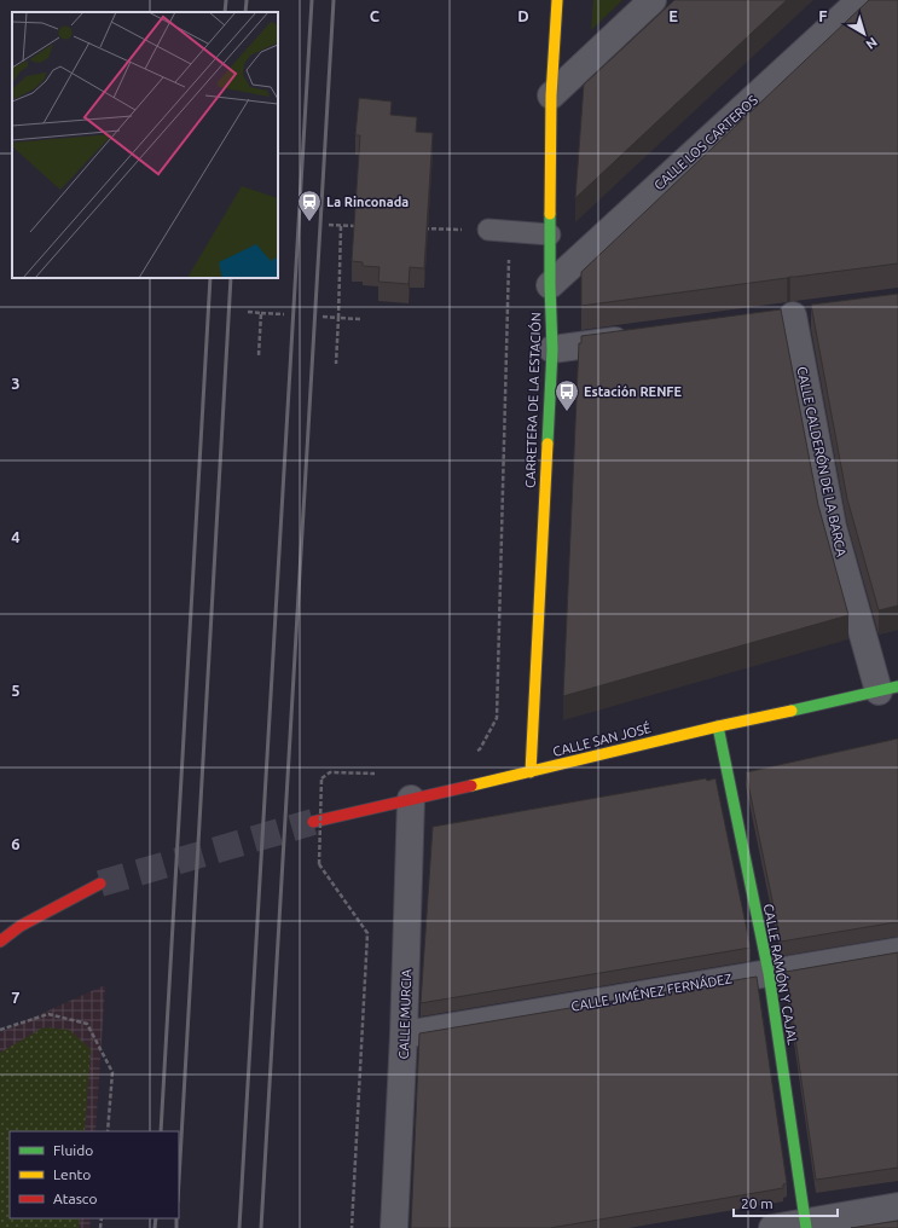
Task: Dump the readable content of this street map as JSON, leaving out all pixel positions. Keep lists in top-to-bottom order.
{
  "streets": {
    "street": [
      "CALLE LOS CARTEROS",
      "CARRETERA DE LA ESTACIÓN",
      "CALLE CALDERÓN DE LA BARCA",
      "CALLE SAN JOSÉ",
      "CALLE RAMÓN Y CAJAL",
      "CALLE JIMÉNEZ FERNÁDEZ",
      "CALLE MURCIA"
    ]
  },
  "crossings": [
    ["CALLE LOS CARTEROS", "CARRETERA DE LA ESTACIÓN"],
    ["CARRETERA DE LA ESTACIÓN", "CALLE SAN JOSÉ"],
    ["CALLE CALDERÓN DE LA BARCA", "CALLE SAN JOSÉ"],
    ["CALLE SAN JOSÉ", "CALLE RAMÓN Y CAJAL"],
    ["CALLE SAN JOSÉ", "CALLE MURCIA"],
    ["CALLE RAMÓN Y CAJAL", "CALLE JIMÉNEZ FERNÁDEZ"],
    ["CALLE JIMÉNEZ FERNÁDEZ", "CALLE MURCIA"]
  ],
  "places": {
    "station": ["La Rinconada"],
    "bus stop": ["Estación RENFE"]
  },
  "legend": ["Fluido", "Lento", "Atasco"],
  "scale_bar": "20 m",
  "north": "bottom right",
  "grid": {
    "columns": [
      "C",
      "D",
      "E",
      "F"
    ],
    "rows": [
      "3",
      "4",
      "5",
      "6",
      "7"
    ]
  }
}
